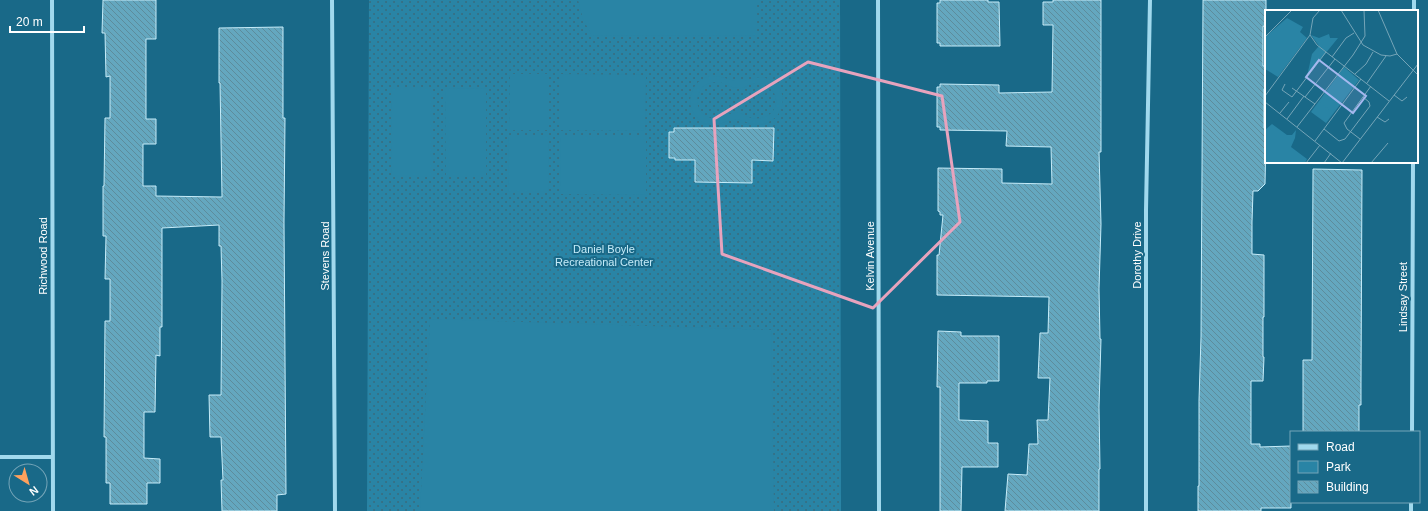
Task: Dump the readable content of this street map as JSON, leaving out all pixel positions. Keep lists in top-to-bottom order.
{
  "streets": {
    "street": [
      "Dorothy Drive",
      "Richwood Road",
      "Stevens Road",
      "Kelvin Avenue",
      "Lindsay Street"
    ]
  },
  "parks": ["Daniel Boyle Recreational Center"],
  "legend": ["Road", "Park", "Building"],
  "scale_bar": "20 m",
  "north": "bottom right"
}
